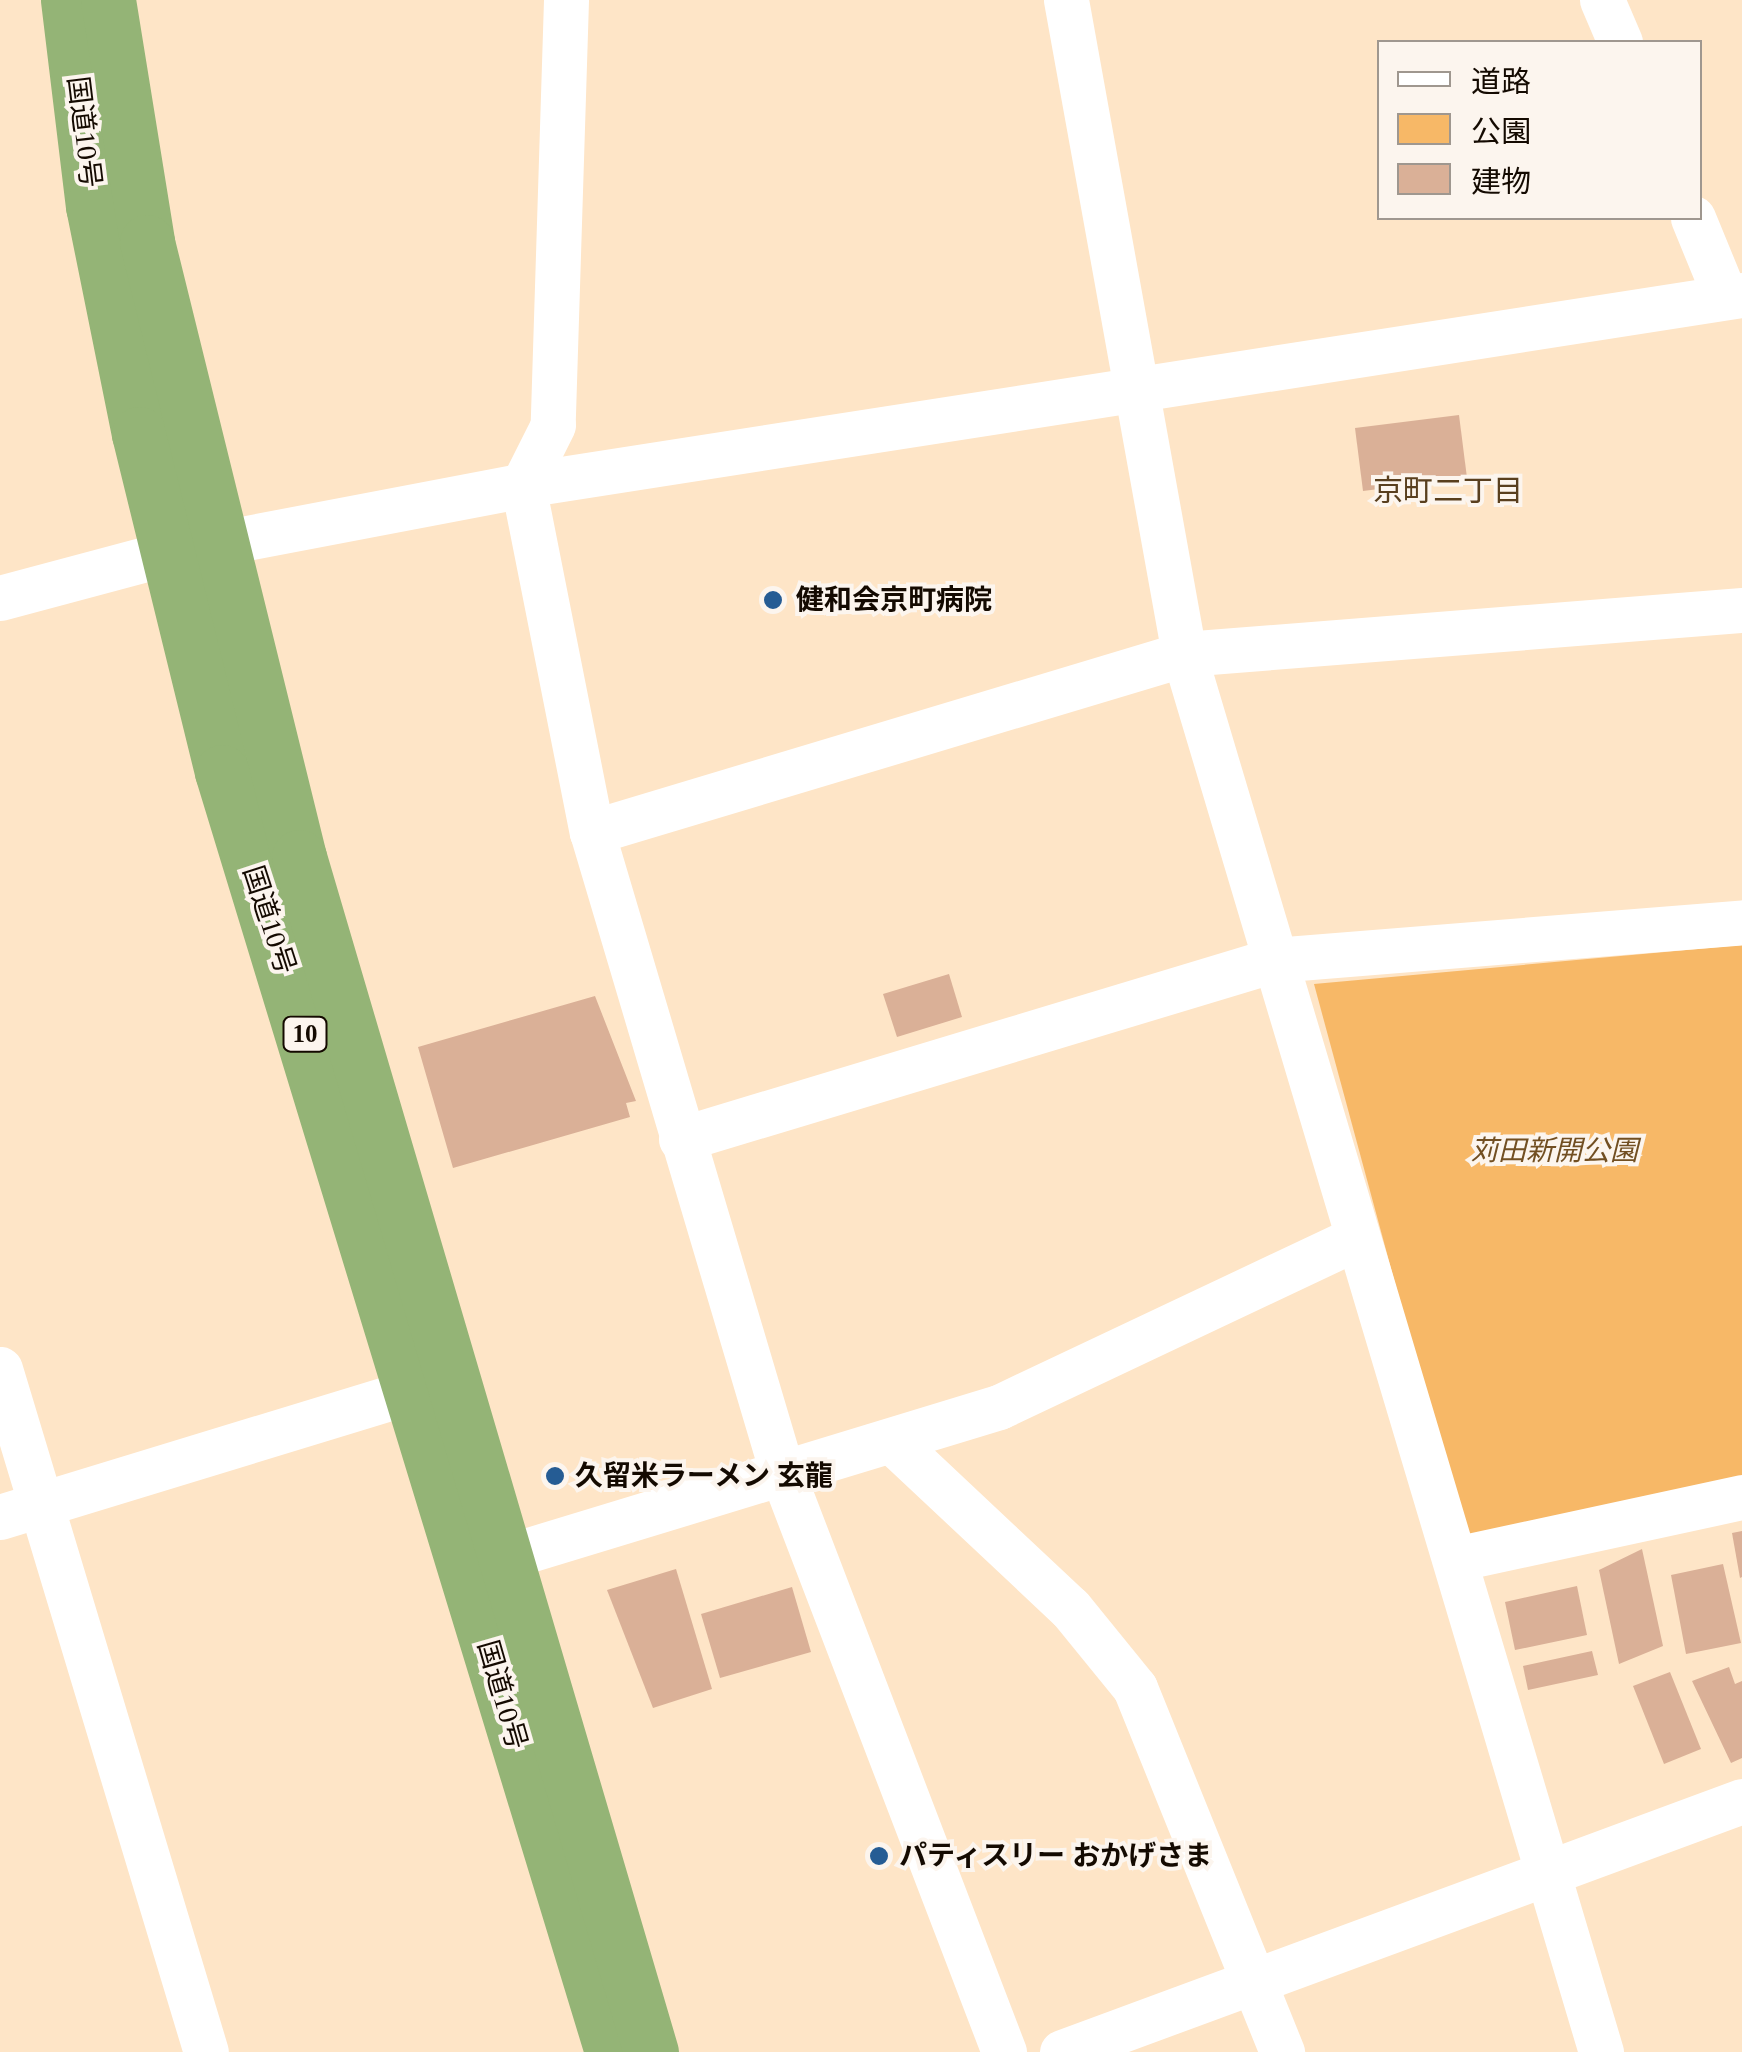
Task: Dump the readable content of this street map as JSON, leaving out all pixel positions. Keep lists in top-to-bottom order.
{
  "streets": {
    "highway": ["国道10号", "10"]
  },
  "districts": ["京町二丁目"],
  "parks": ["苅田新開公園"],
  "places": ["健和会京町病院", "久留米ラーメン 玄龍", "パティスリー おかげさま"],
  "legend": ["道路", "公園", "建物"]
}
